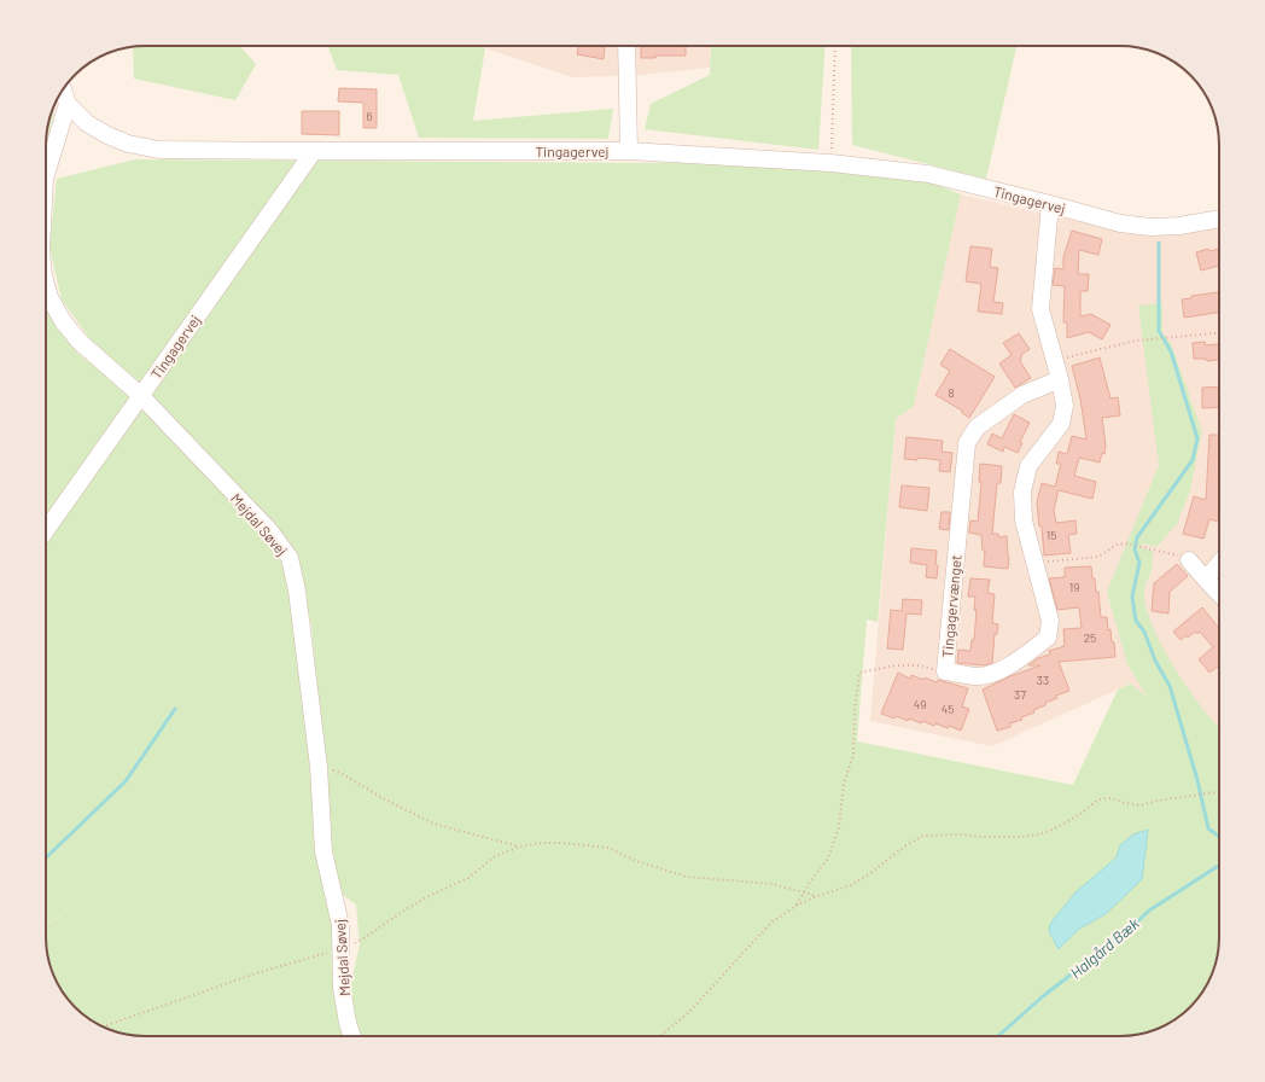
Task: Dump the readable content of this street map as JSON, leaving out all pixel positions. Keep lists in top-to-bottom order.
{
  "streets": {
    "street": ["Tingagervej", "Mejdal Søvej", "Tingagervænget"]
  },
  "crossings": [
    ["Tingagervej", "Mejdal Søvej"],
    ["Tingagervej", "Tingagervænget"]
  ],
  "water": ["Halgård Bæk"],
  "house_numbers": [
    "6",
    "8",
    "15",
    "19",
    "25",
    "33",
    "37",
    "49",
    "45"
  ]
}
